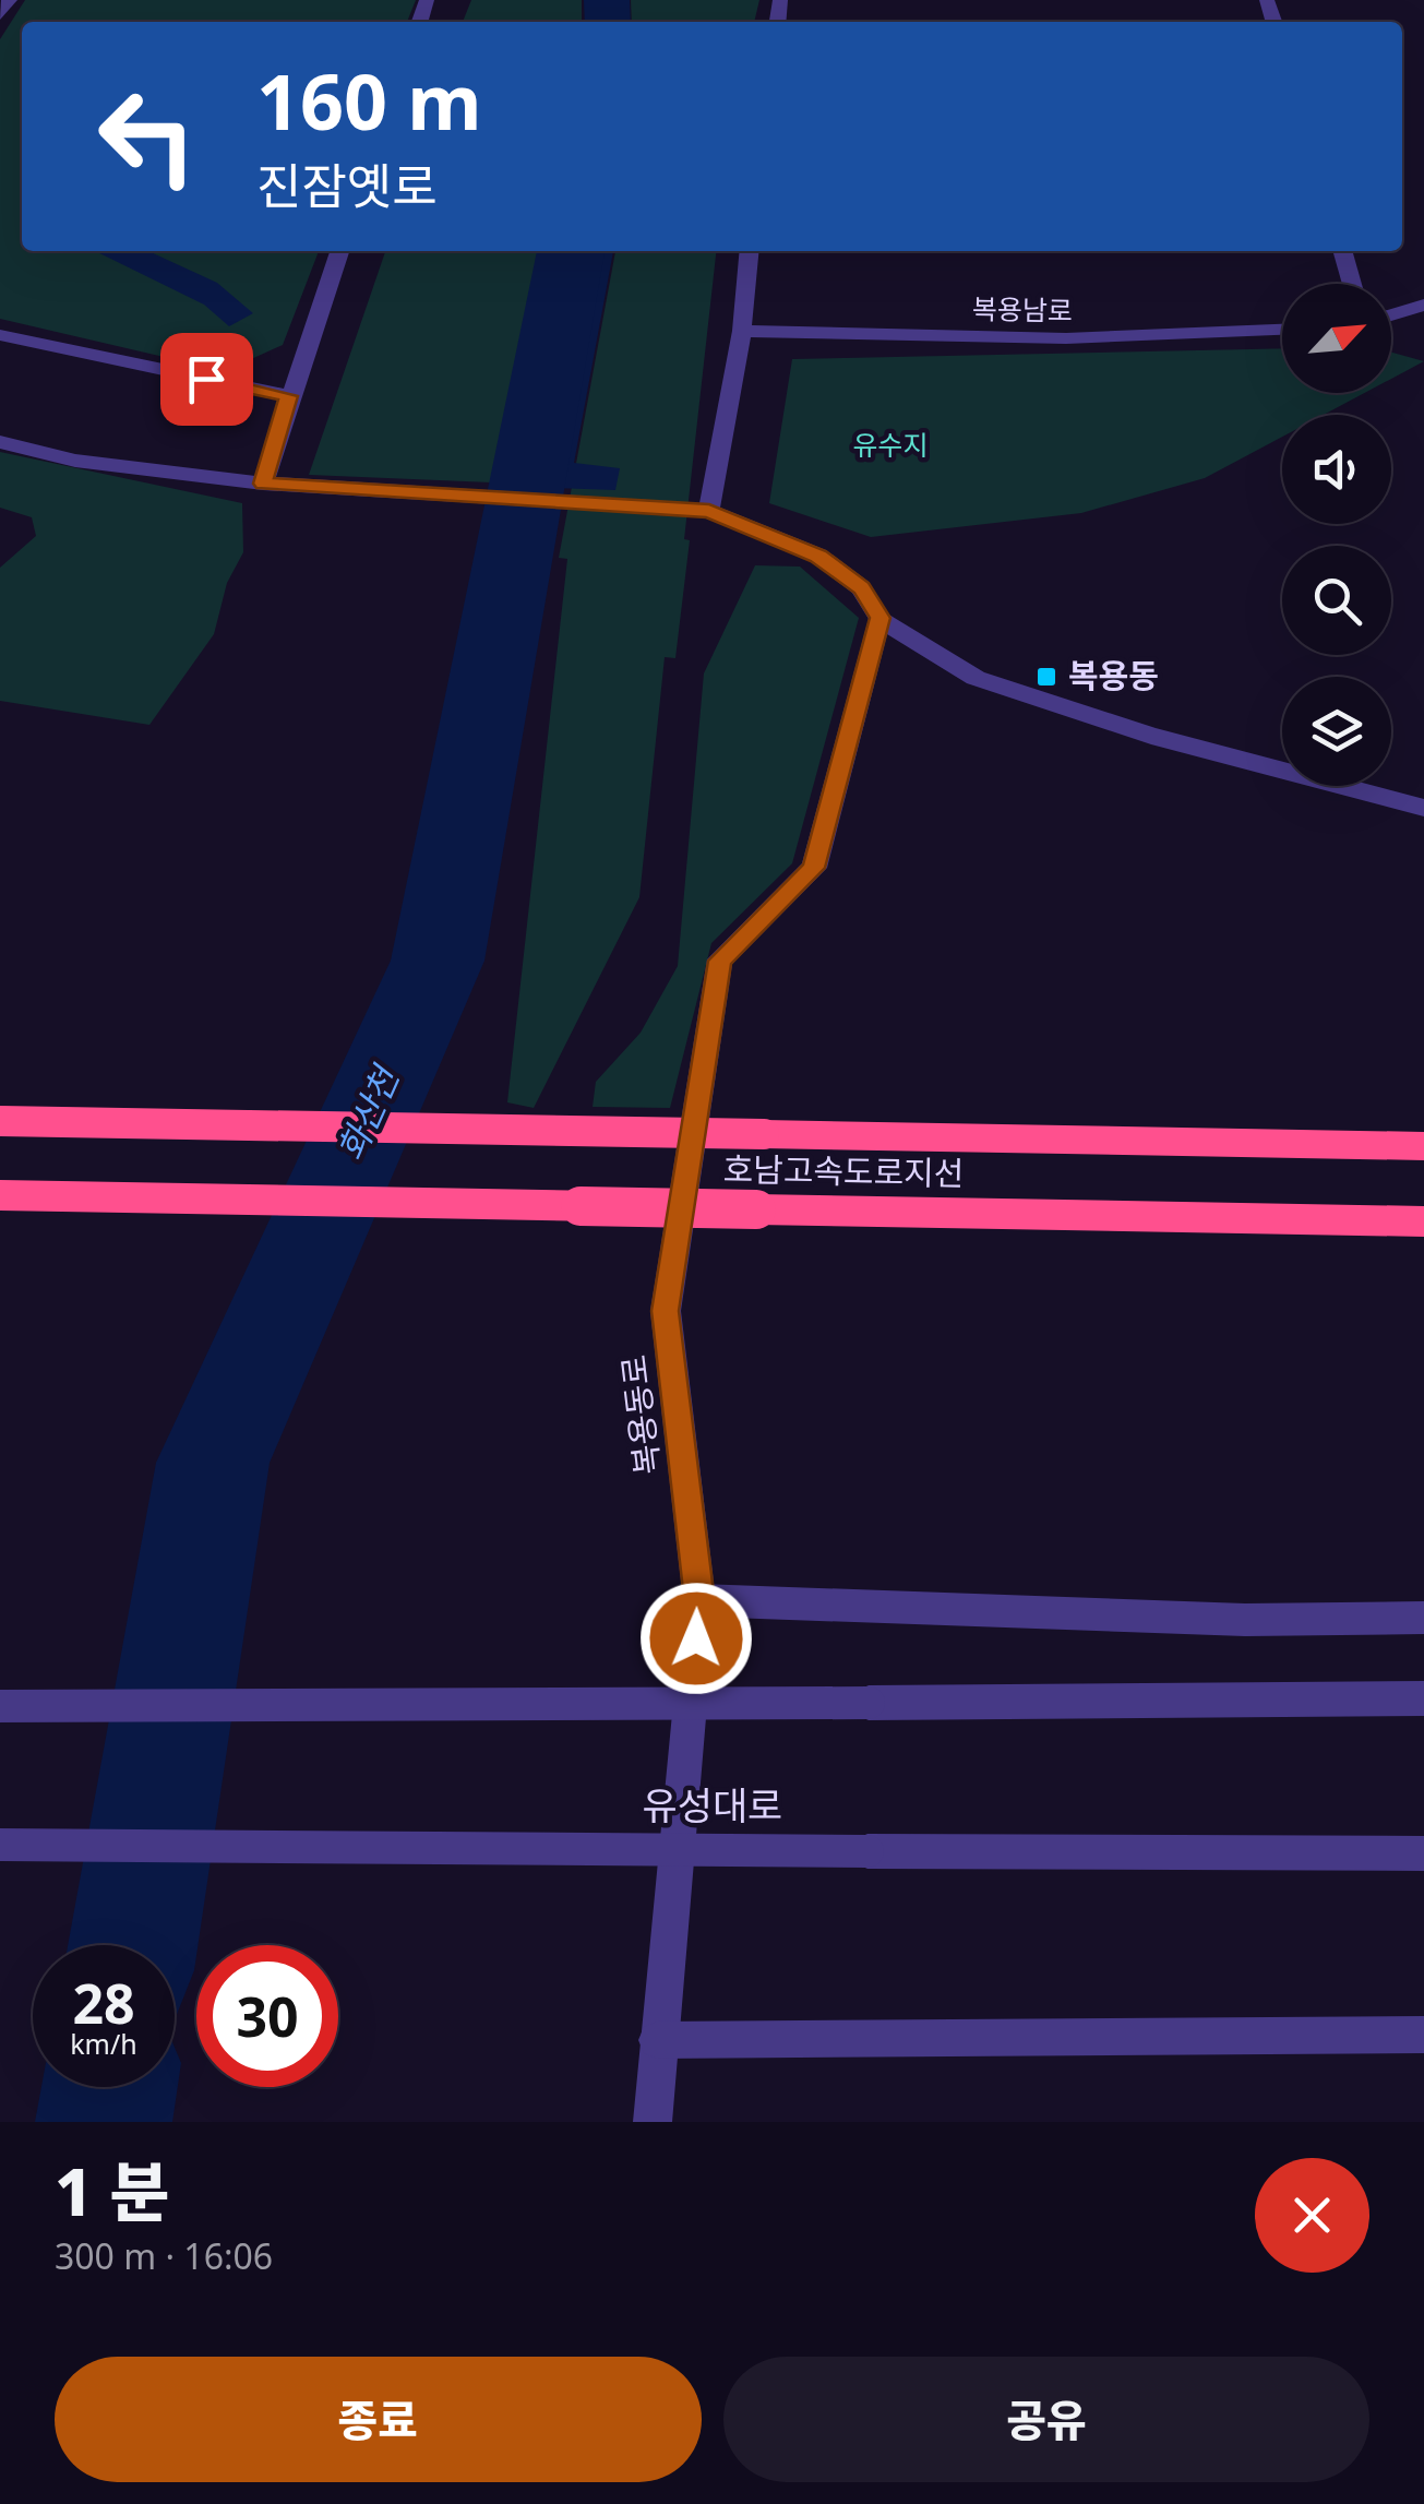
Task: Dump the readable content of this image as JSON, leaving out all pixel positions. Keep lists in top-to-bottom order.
{
  "streets": {
    "highway": ["호남고속도로지선"],
    "street": ["복용남로", "복용동로", "유성대로"]
  },
  "water": ["화산천"],
  "parks": ["유수지"],
  "places": {
    "transit": ["복용동"]
  },
  "north": "top right",
  "page": {
    "turn": ["160 m", "진잠옛로"],
    "speed": "28 km/h",
    "limit": "30",
    "heading": ["1 분", "300 m · 16:06"],
    "buttons": ["종료", "공유"]
  }
}
